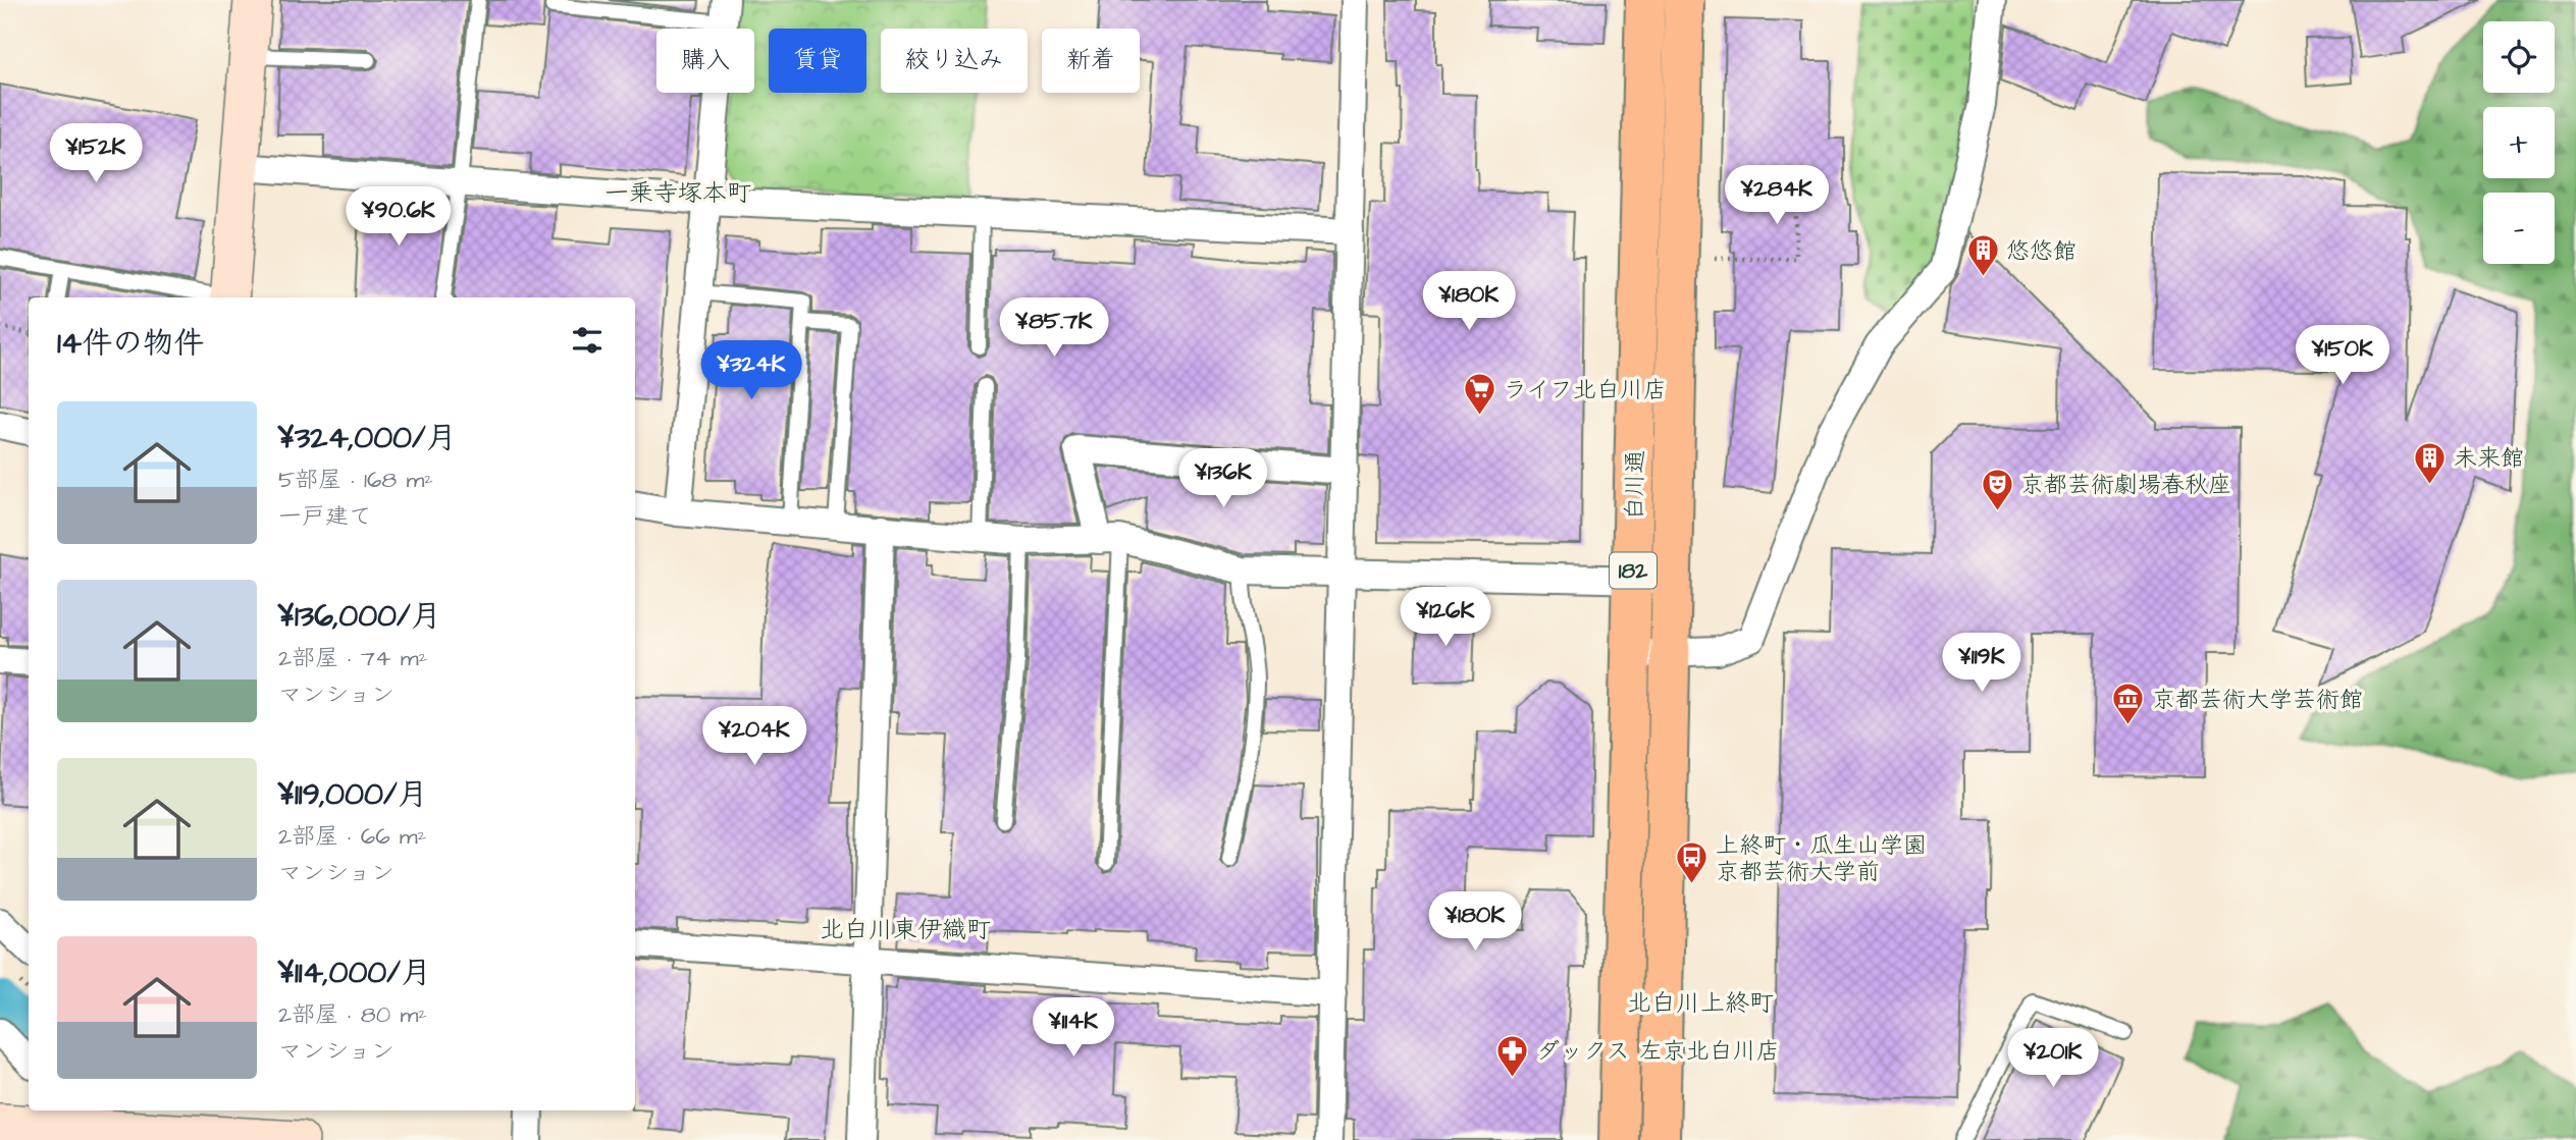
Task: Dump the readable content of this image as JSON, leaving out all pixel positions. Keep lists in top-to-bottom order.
{
  "streets": {
    "main road": ["白川通", "182"]
  },
  "districts": ["一乗寺塚本町", "北白川東伊織町", "北白川上終町"],
  "places": {
    "building": ["悠悠館", "未来館"],
    "supermarket": ["ライフ北白川店"],
    "theatre": ["京都芸術劇場春秋座"],
    "museum": ["京都芸術大学芸術館"],
    "bus stop": ["上終町・瓜生山学園 京都芸術大学前"],
    "pharmacy": ["ダックス 左京北白川店"]
  },
  "page": {
    "map_buttons": ["+", "−"],
    "chip": [
      "購入",
      "賃貸",
      "絞り込み",
      "新着"
    ],
    "price": [
      "¥152K",
      "¥284K",
      "¥90.6K",
      "¥180K",
      "¥85.7K",
      "¥150K",
      "¥324K",
      "¥136K",
      "¥126K",
      "¥119K",
      "¥204K",
      "¥180K",
      "¥114K",
      "¥201K"
    ],
    "heading": "14件の物件",
    "list": [
      {
        "name": "¥324,000/月",
        "note": "5部屋 · 168 m² · 一戸建て"
      },
      {
        "name": "¥136,000/月",
        "note": "2部屋 · 74 m² · マンション"
      },
      {
        "name": "¥119,000/月",
        "note": "2部屋 · 66 m² · マンション"
      },
      {
        "name": "¥114,000/月",
        "note": "2部屋 · 80 m² · マンション"
      }
    ]
  }
}
